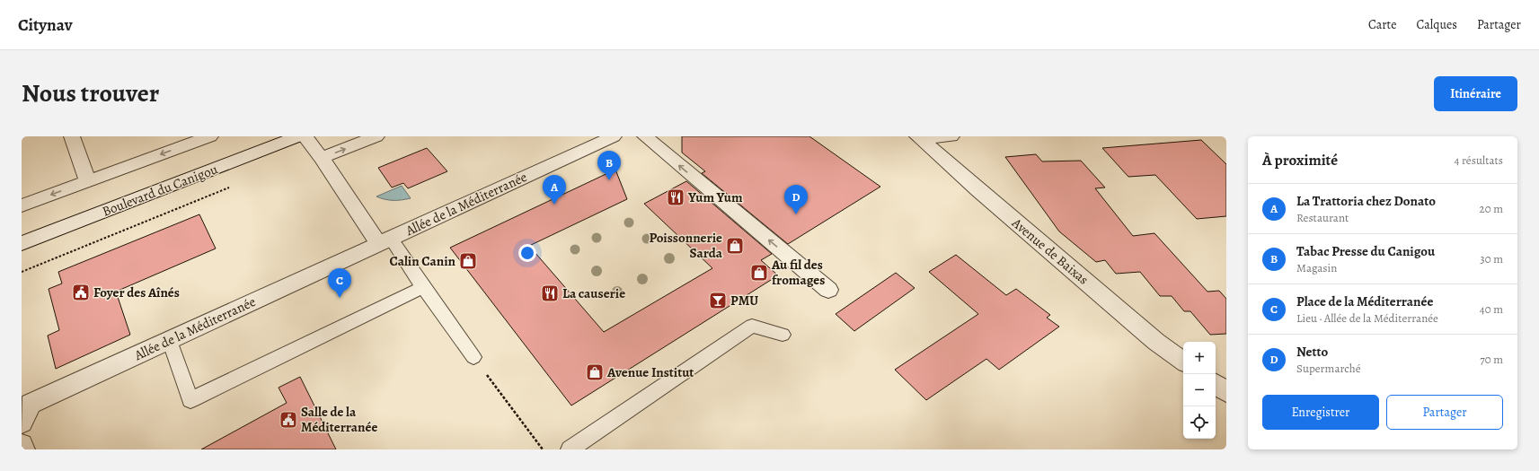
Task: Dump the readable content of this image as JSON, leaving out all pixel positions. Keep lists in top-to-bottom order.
{
  "streets": {
    "street": ["Boulevard du Canigou", "Allée de la Méditerranée", "Avenue de Baixas"]
  },
  "places": {
    "restaurant": ["Yum Yum", "La causerie"],
    "shop": [
      "Poissonnerie Sarda",
      "Calin Canin",
      "Au fil des fromages",
      "Avenue Institut"
    ],
    "public building": ["Foyer des Aînés", "Salle de la Méditerranée"],
    "bar": ["PMU"]
  },
  "page": {
    "header": "Citynav",
    "nav": ["Carte", "Calques", "Partager"],
    "title": "Nous trouver",
    "buttons": [
      "Itinéraire",
      ["Enregistrer", "Partager"]
    ],
    "heading": ["À proximité", "4 résultats"],
    "pins": [
      "B",
      "A",
      "D",
      "C"
    ],
    "list": [
      {
        "mark": "A",
        "name": "La Trattoria chez Donato",
        "note": "Restaurant",
        "value": "20 m"
      },
      {
        "mark": "B",
        "name": "Tabac Presse du Canigou",
        "note": "Magasin",
        "value": "30 m"
      },
      {
        "mark": "C",
        "name": "Place de la Méditerranée",
        "note": "Lieu · Allée de la Méditerranée",
        "value": "40 m"
      },
      {
        "mark": "D",
        "name": "Netto",
        "note": "Supermarché",
        "value": "70 m"
      }
    ],
    "map_buttons": ["+", "−"]
  }
}
